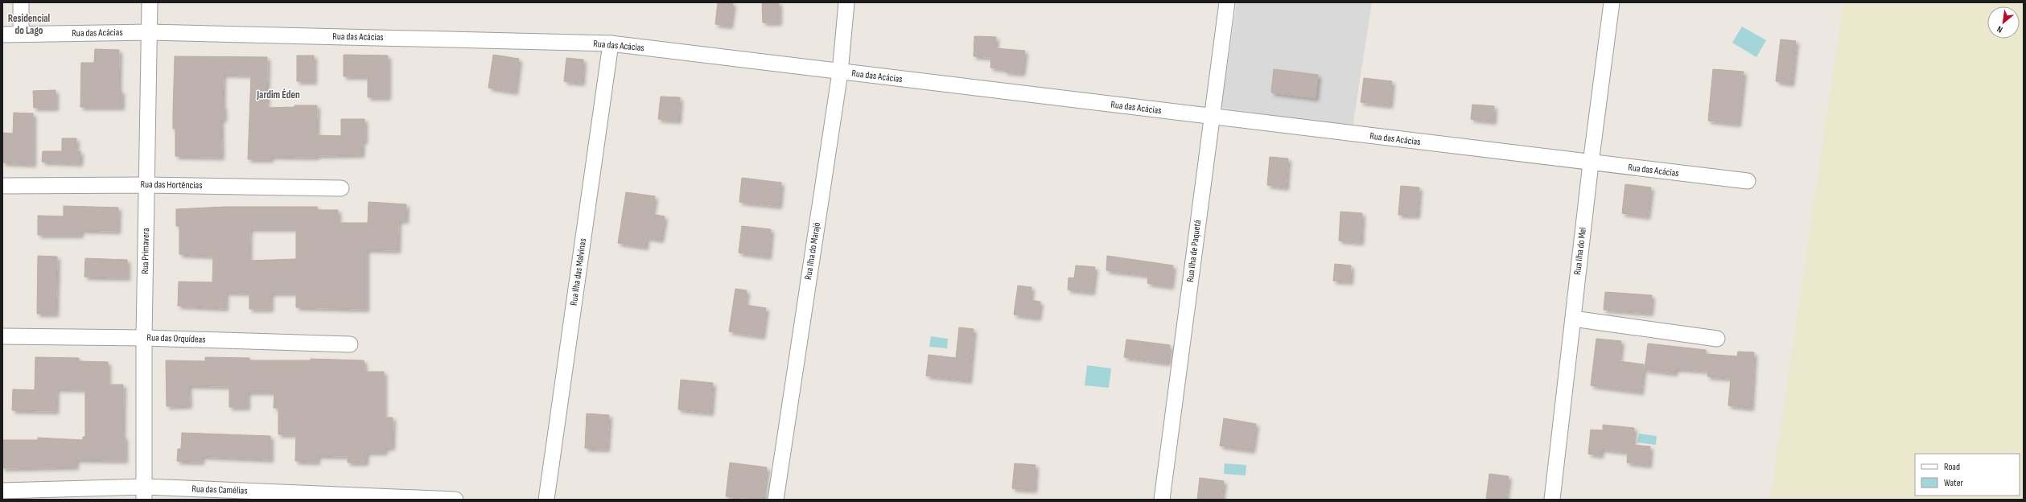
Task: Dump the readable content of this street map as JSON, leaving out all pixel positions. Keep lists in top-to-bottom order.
{
  "streets": {
    "street": [
      "Rua das Acácias",
      "Rua das Hortências",
      "Rua Primavera",
      "Rua Ilha do Marajó",
      "Rua Ilha de Paquetá",
      "Rua Ilha do Mel",
      "Rua Ilha das Malvinas",
      "Rua das Orquídeas",
      "Rua das Camélias"
    ]
  },
  "crossings": [
    ["Rua das Acácias", "Rua Primavera"],
    ["Rua das Acácias", "Rua Ilha do Marajó"],
    ["Rua das Acácias", "Rua Ilha de Paquetá"],
    ["Rua das Acácias", "Rua Ilha do Mel"],
    ["Rua das Acácias", "Rua Ilha das Malvinas"],
    ["Rua das Hortências", "Rua Primavera"],
    ["Rua Primavera", "Rua das Orquídeas"],
    ["Rua Primavera", "Rua das Camélias"]
  ],
  "districts": ["Residencial do Lago", "Jardim Éden"],
  "legend": ["Road", "Water"],
  "north": "bottom left"
}
